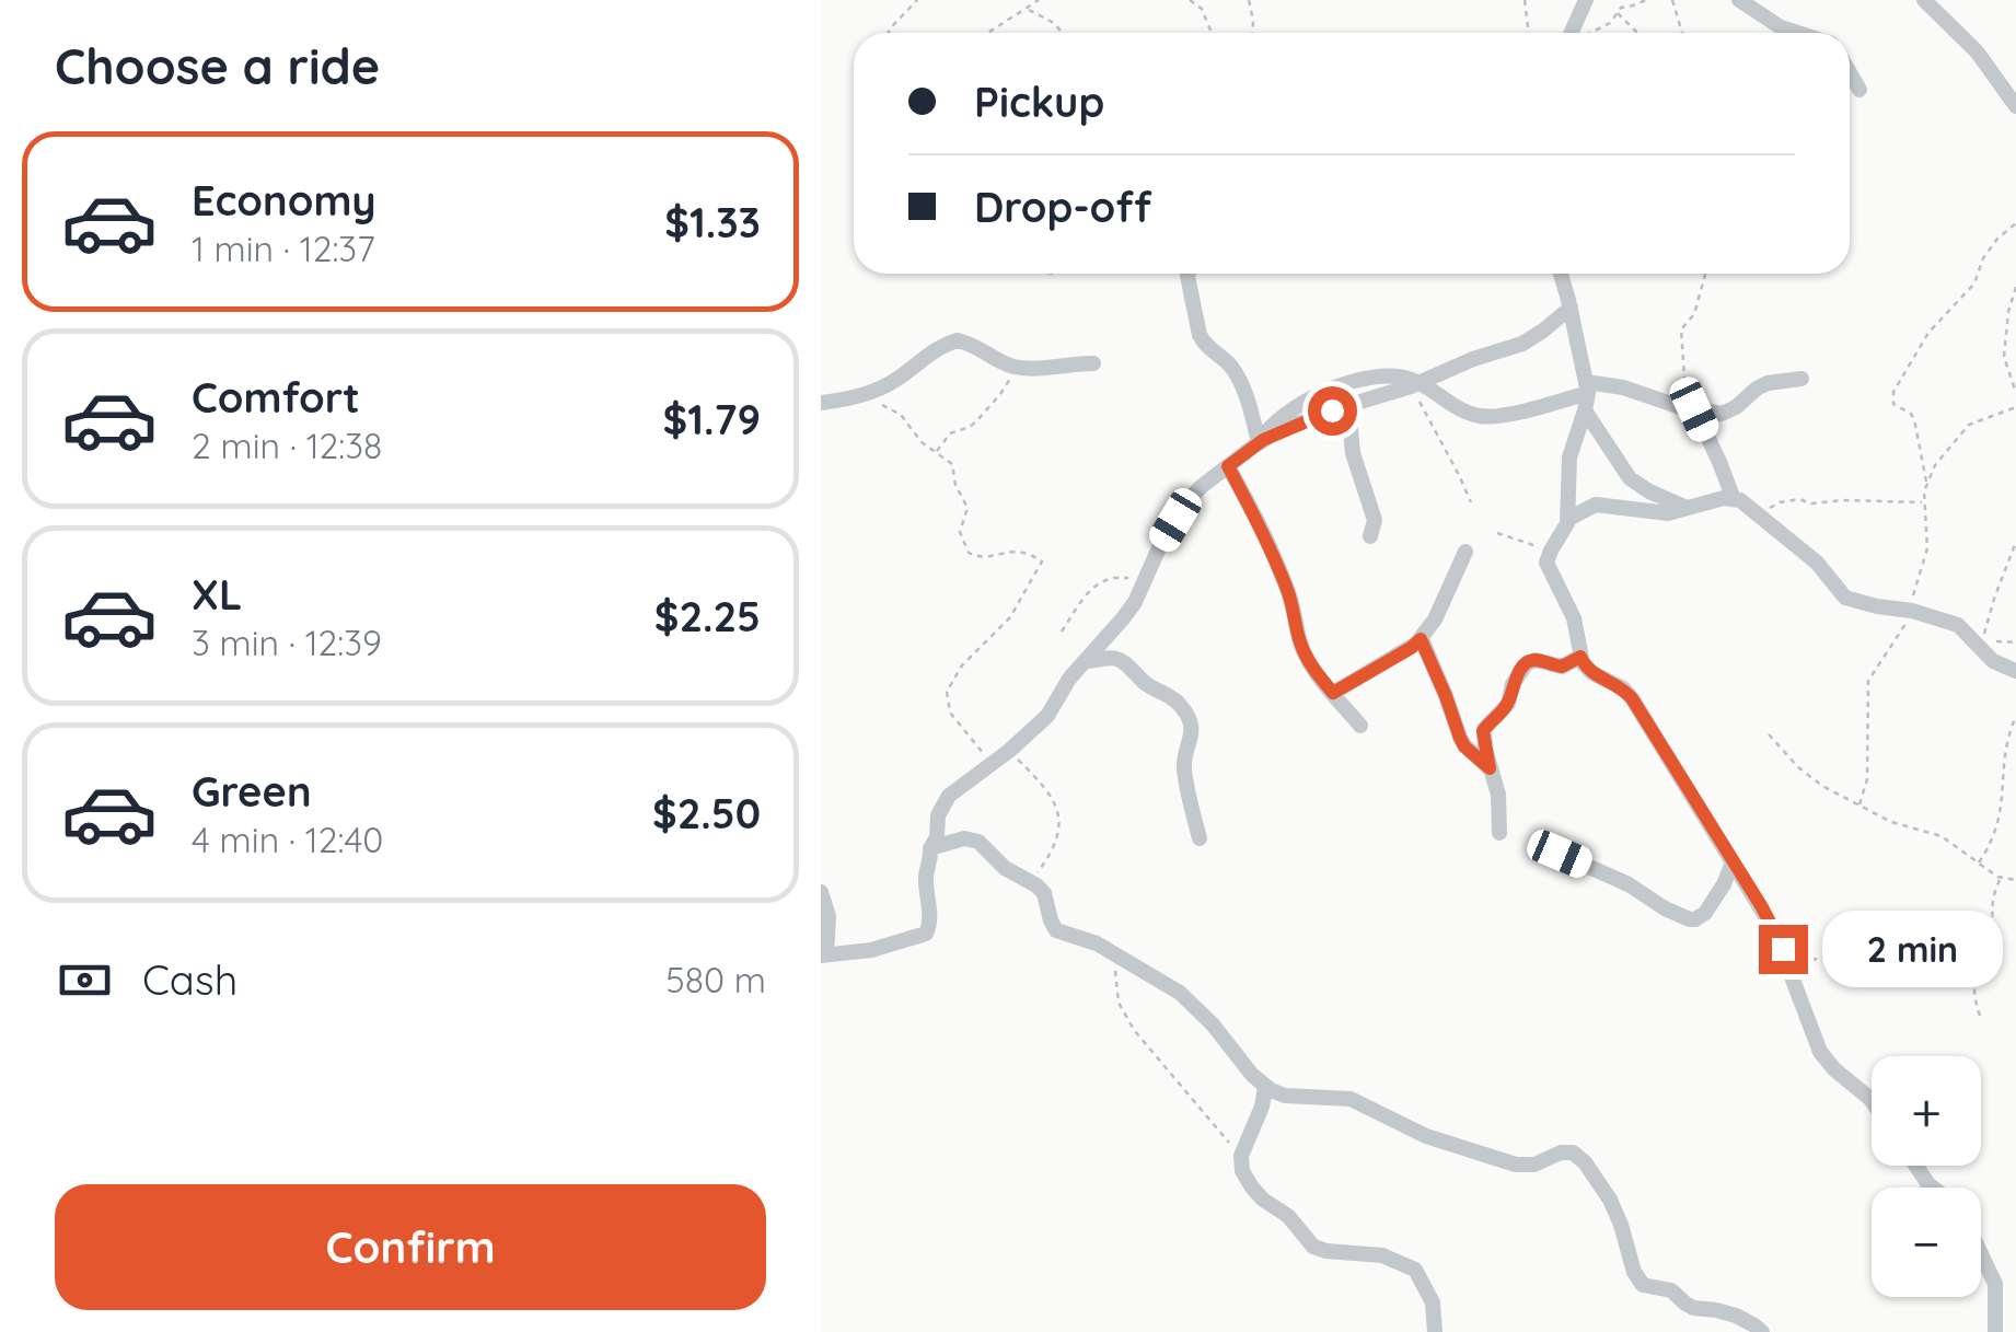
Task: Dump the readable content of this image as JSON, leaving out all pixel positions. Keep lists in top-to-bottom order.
{
  "page": {
    "heading": "Choose a ride",
    "banner": ["Pickup", "Drop-off"],
    "list": [
      {
        "name": "Economy",
        "note": "1 min · 12:37",
        "value": "$1.33"
      },
      {
        "name": "Comfort",
        "note": "2 min · 12:38",
        "value": "$1.79"
      },
      {
        "name": "XL",
        "note": "3 min · 12:39",
        "value": "$2.25"
      },
      {
        "name": "Green",
        "note": "4 min · 12:40",
        "value": "$2.50"
      }
    ],
    "bubble": "2 min",
    "pay": ["Cash", "580 m"],
    "map_buttons": ["+", "−"],
    "buttons": "Confirm"
  }
}
